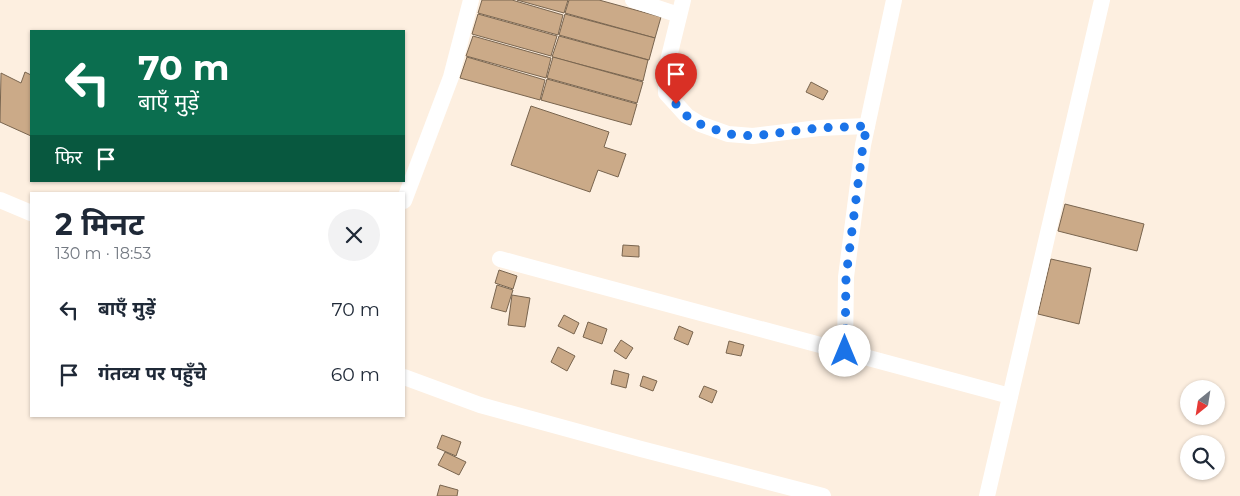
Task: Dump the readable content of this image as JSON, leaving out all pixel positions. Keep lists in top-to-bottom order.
{
  "north": "bottom left",
  "page": {
    "turn": ["70 m", "बाएँ मुड़ें"],
    "then": "फिर",
    "heading": ["2 मिनट", "130 m · 18:53"],
    "list": [
      {
        "name": "बाएँ मुड़ें",
        "value": "70 m"
      },
      {
        "name": "गंतव्य पर पहुँचे",
        "value": "60 m"
      }
    ]
  }
}
